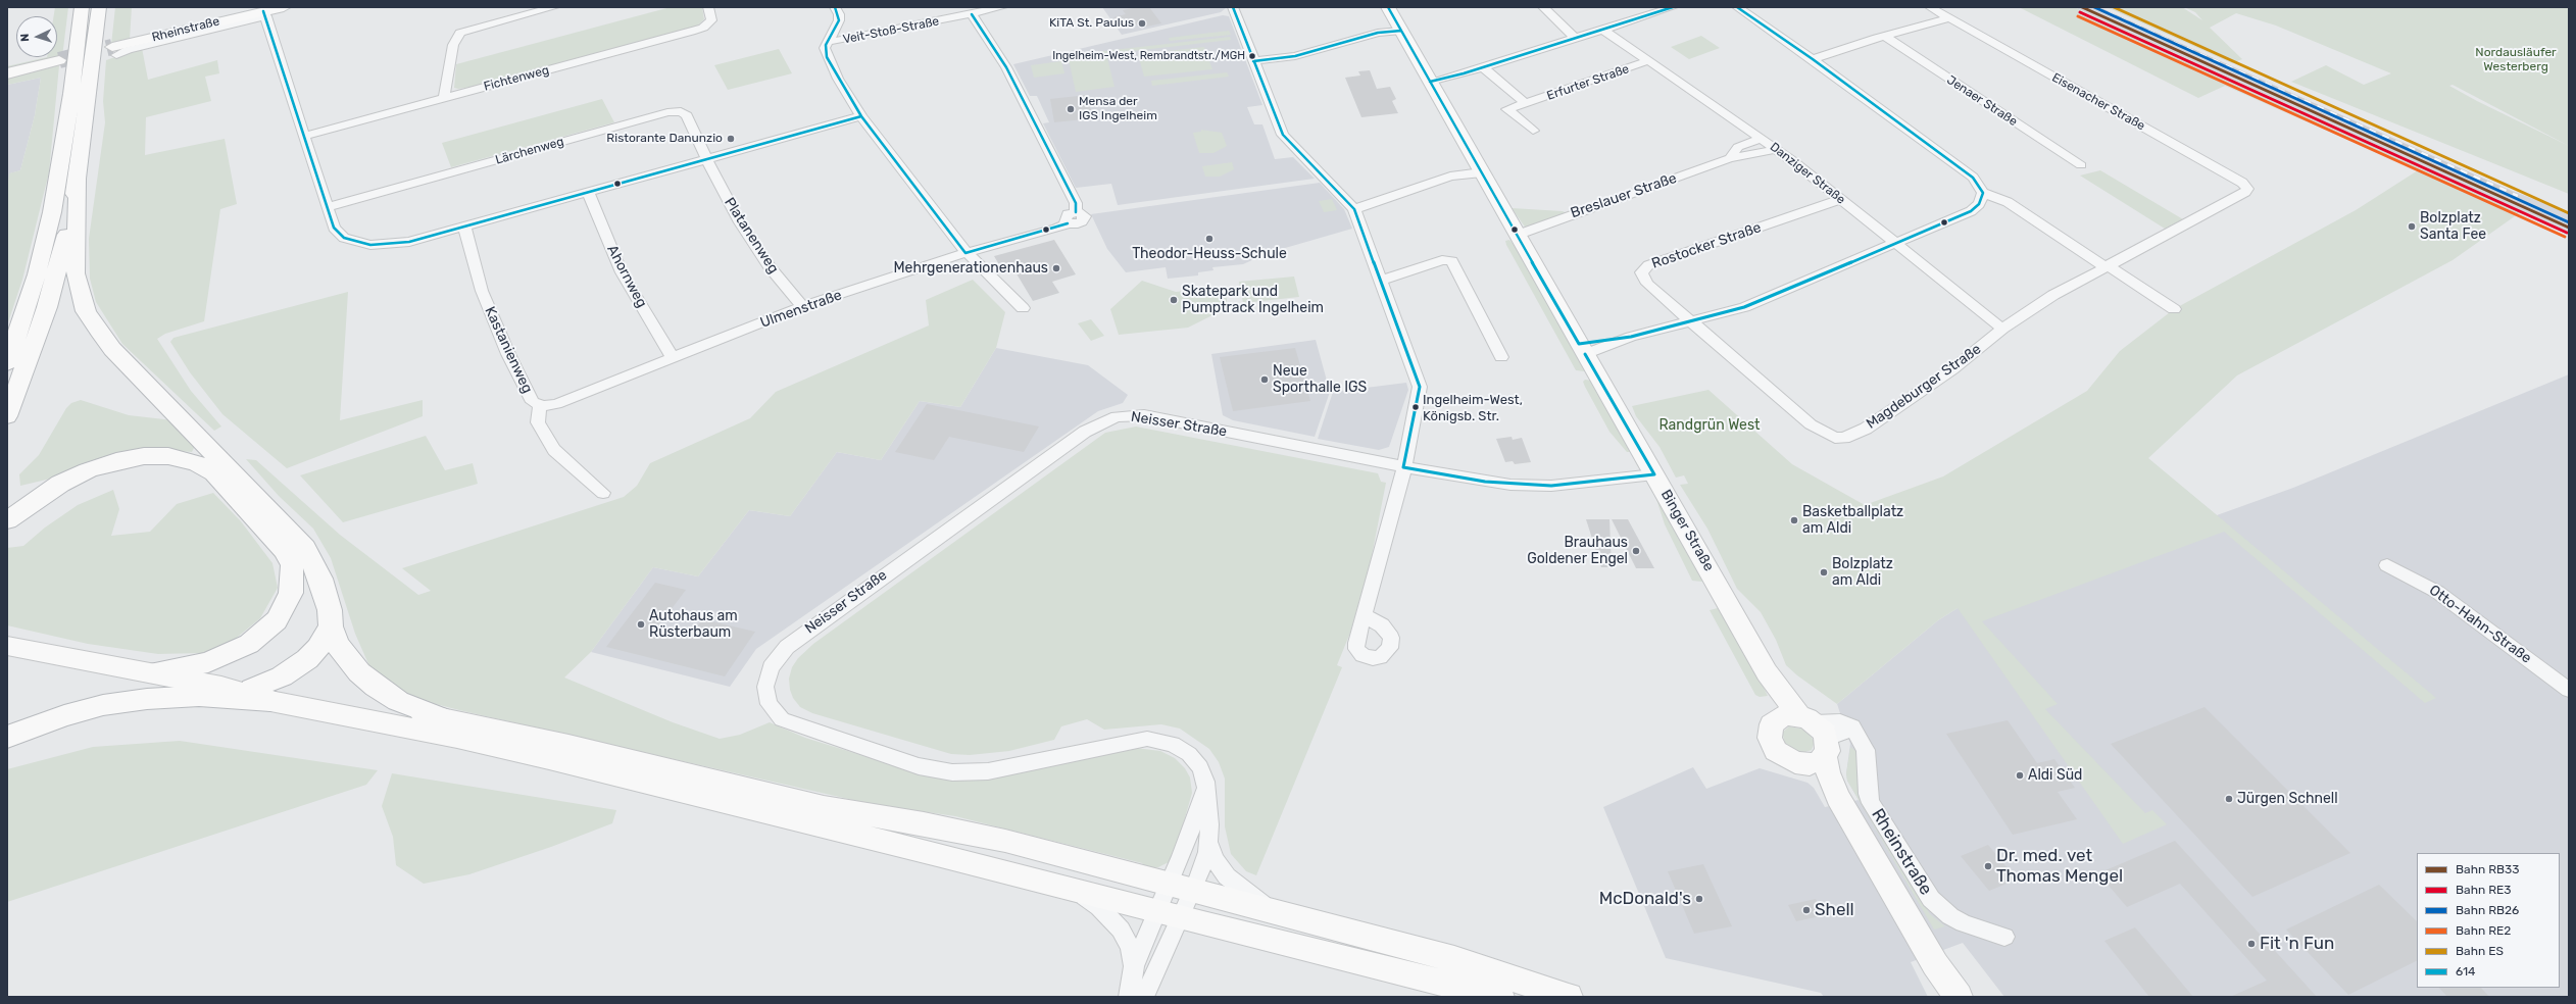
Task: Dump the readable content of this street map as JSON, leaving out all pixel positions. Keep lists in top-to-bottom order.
{
  "streets": {
    "main road": ["Rheinstraße", "Binger Straße"],
    "street": [
      "Veit-Stoß-Straße",
      "Fichtenweg",
      "Erfurter Straße",
      "Jenaer Straße",
      "Eisenacher Straße",
      "Lärchenweg",
      "Danziger Straße",
      "Breslauer Straße",
      "Platanenweg",
      "Rostocker Straße",
      "Ahornweg",
      "Ulmenstraße",
      "Kastanienweg",
      "Magdeburger Straße",
      "Neisser Straße",
      "Otto-Hahn-Straße"
    ]
  },
  "crossings": [
    ["Rheinstraße", "Binger Straße"],
    ["Veit-Stoß-Straße", "Ulmenstraße"],
    ["Erfurter Straße", "Danziger Straße"],
    ["Eisenacher Straße", "Magdeburger Straße"],
    ["Lärchenweg", "Platanenweg"],
    ["Danziger Straße", "Breslauer Straße"],
    ["Danziger Straße", "Rostocker Straße"],
    ["Danziger Straße", "Magdeburger Straße"],
    ["Breslauer Straße", "Binger Straße"],
    ["Platanenweg", "Ulmenstraße"],
    ["Rostocker Straße", "Magdeburger Straße"],
    ["Ahornweg", "Ulmenstraße"],
    ["Ulmenstraße", "Kastanienweg"],
    ["Neisser Straße", "Binger Straße"]
  ],
  "parks": ["Nordausläufer Westerberg", "Randgrün West"],
  "places": [
    "KiTA St. Paulus",
    "Ingelheim-West, Rembrandtstr./MGH",
    "Mensa der IGS Ingelheim",
    "Ristorante Danunzio",
    "Bolzplatz Santa Fee",
    "Theodor-Heuss-Schule",
    "Mehrgenerationenhaus",
    "Skatepark und Pumptrack Ingelheim",
    "Neue Sporthalle IGS",
    "Ingelheim-West, Königsb. Str.",
    "Basketballplatz am Aldi",
    "Brauhaus Goldener Engel",
    "Bolzplatz am Aldi",
    "Autohaus am Rüsterbaum",
    "Aldi Süd",
    "Jürgen Schnell",
    "Dr. med. vet Thomas Mengel",
    "McDonald's",
    "Shell",
    "Fit 'n Fun"
  ],
  "lines": [
    "rail line RB33",
    "rail line RB26",
    "rail line ES",
    "transit line 614",
    "rail line RE3",
    "rail line RE2"
  ],
  "legend": [
    "Bahn RB33",
    "Bahn RE3",
    "Bahn RB26",
    "Bahn RE2",
    "Bahn ES",
    "614"
  ],
  "north": "left"
}
